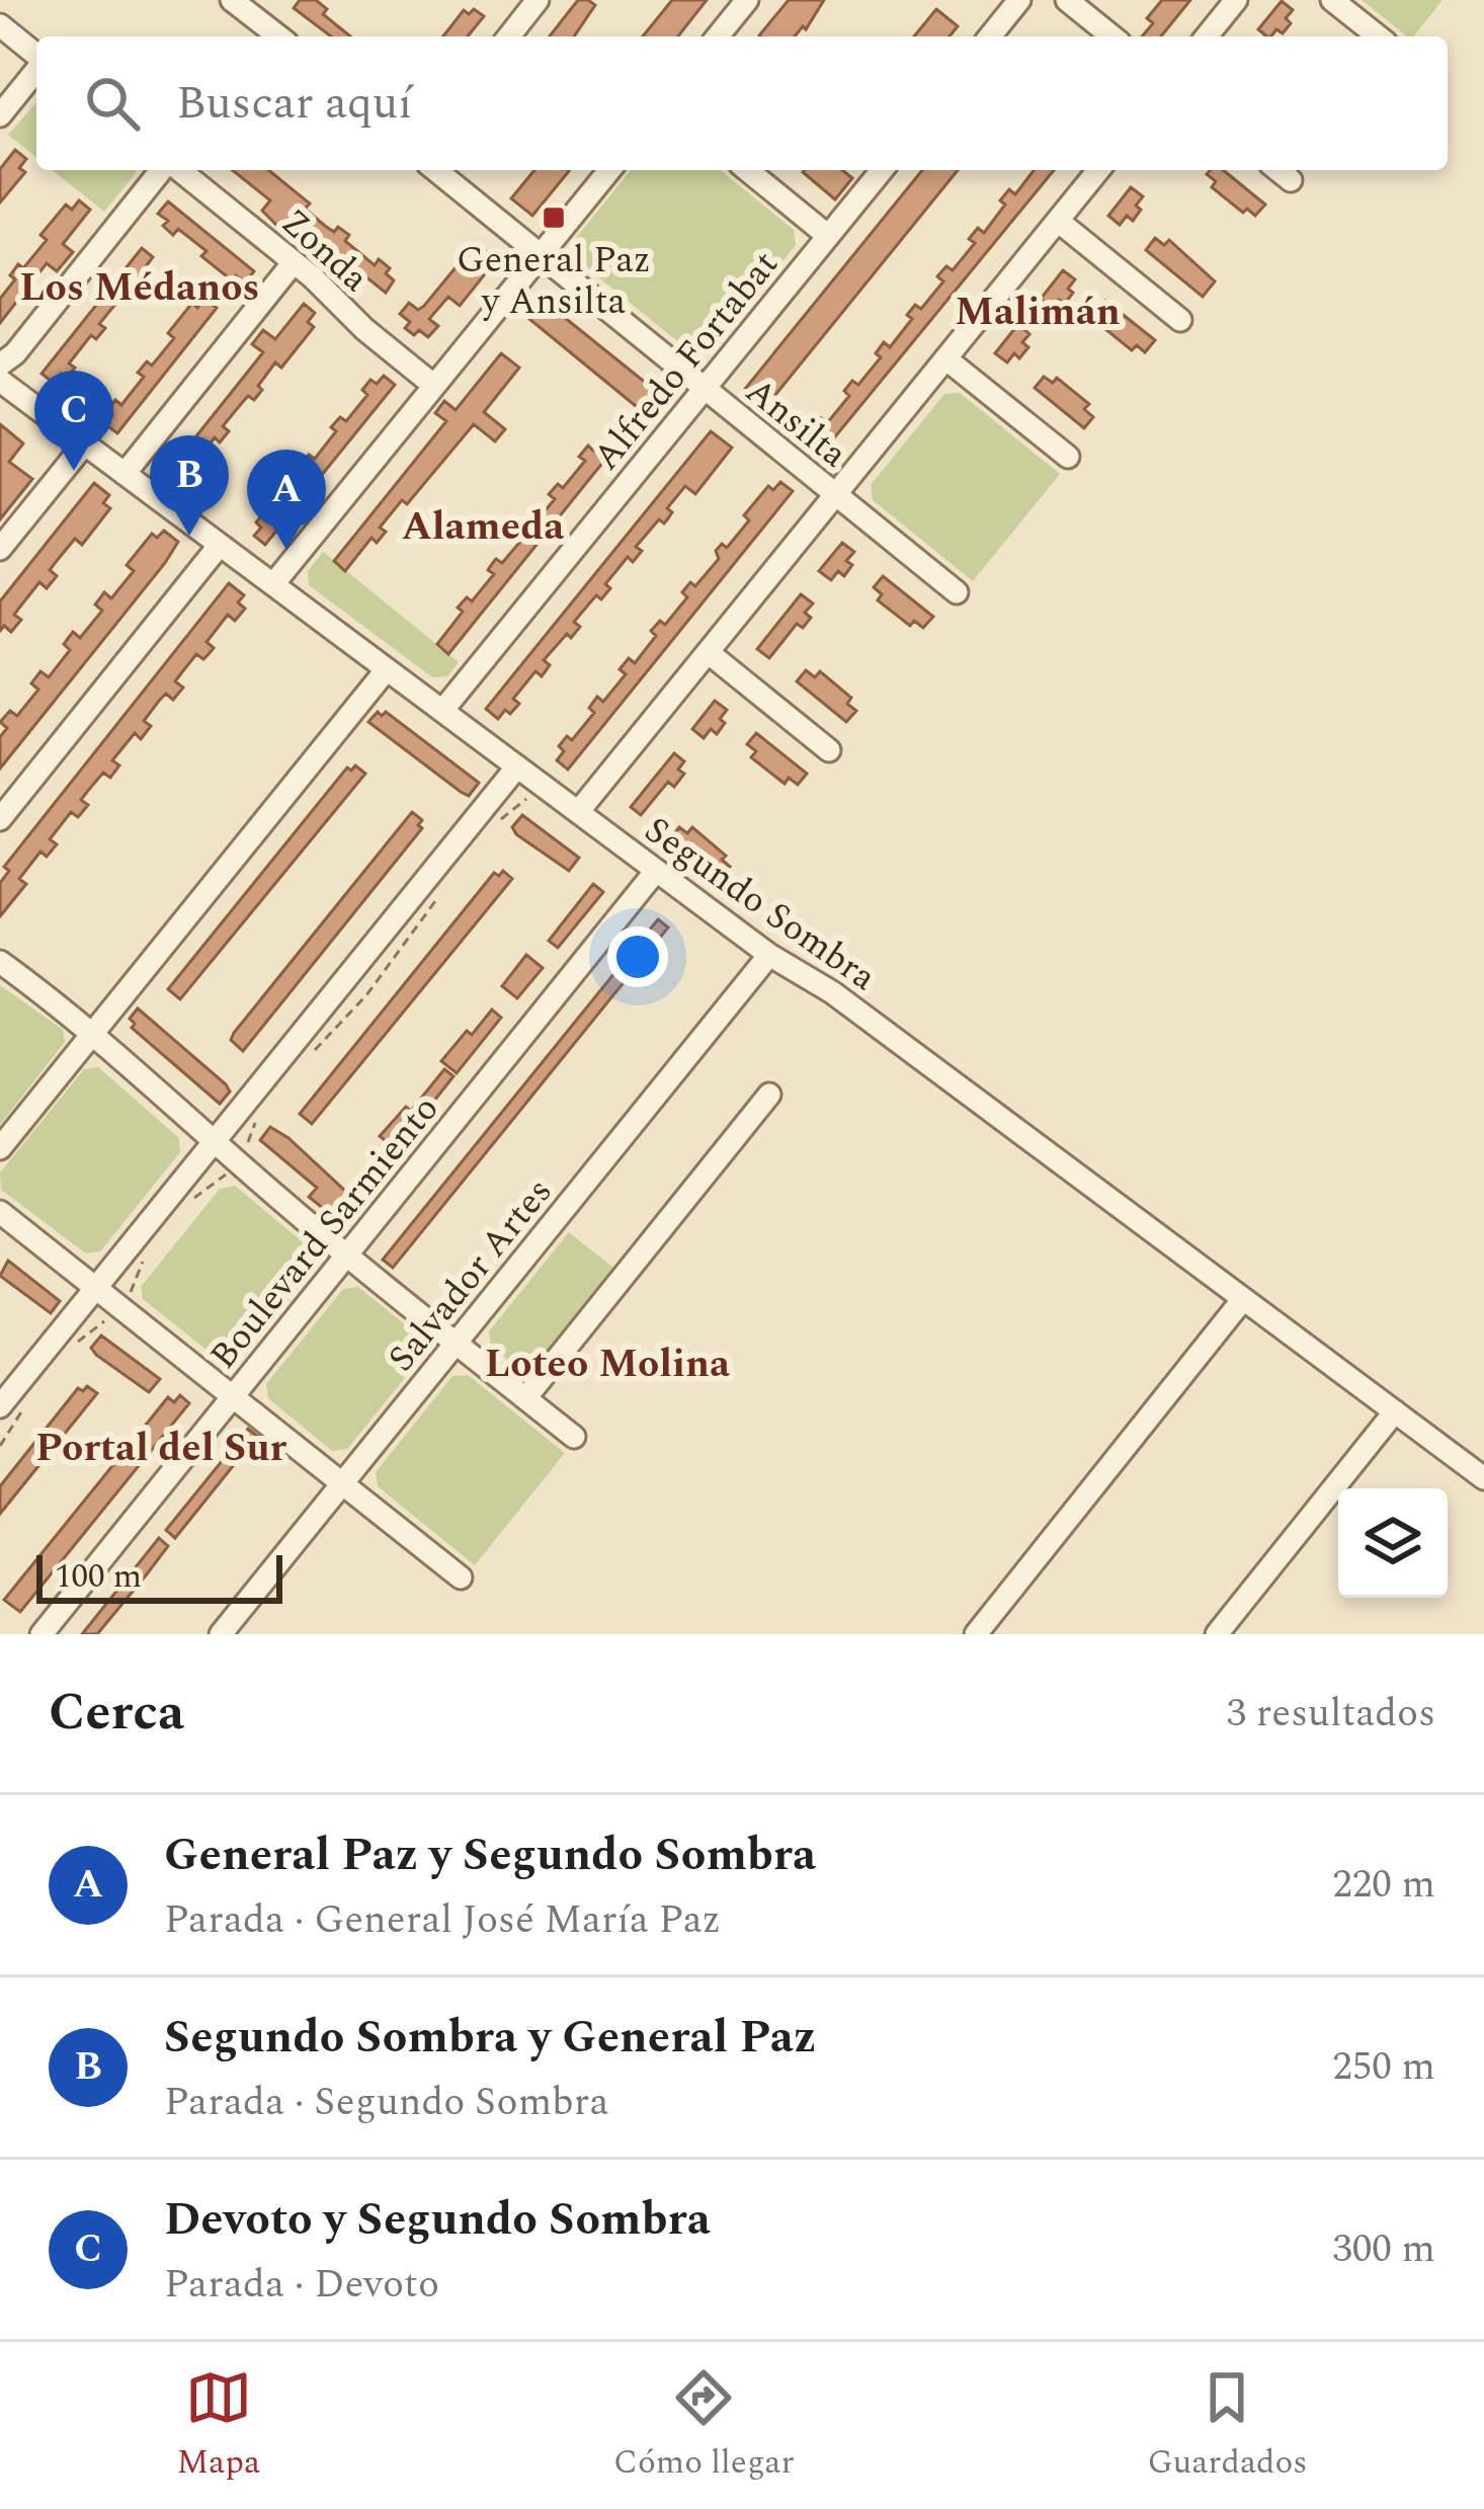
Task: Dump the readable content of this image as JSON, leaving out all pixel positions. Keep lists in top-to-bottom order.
{
  "streets": {
    "street": [
      "Zonda",
      "Alfredo Fortabat",
      "Ansilta",
      "Segundo Sombra",
      "Boulevard Sarmiento",
      "Salvador Artes"
    ]
  },
  "crossings": [
    ["Alfredo Fortabat", "Ansilta"],
    ["Alfredo Fortabat", "Segundo Sombra"],
    ["Segundo Sombra", "Boulevard Sarmiento"],
    ["Segundo Sombra", "Salvador Artes"]
  ],
  "districts": [
    "Los Médanos",
    "Malimán",
    "Alameda",
    "Loteo Molina",
    "Portal del Sur"
  ],
  "places": {
    "transit": ["General Paz y Ansilta"]
  },
  "scale_bar": "100 m",
  "page": {
    "search": "Buscar aquí",
    "pins": ["C", "B", "A"],
    "scale": "100 m",
    "heading": ["Cerca", "3 resultados"],
    "list": [
      {
        "mark": "A",
        "name": "General Paz y Segundo Sombra",
        "note": "Parada · General José María Paz",
        "value": "220 m"
      },
      {
        "mark": "B",
        "name": "Segundo Sombra y General Paz",
        "note": "Parada · Segundo Sombra",
        "value": "250 m"
      },
      {
        "mark": "C",
        "name": "Devoto y Segundo Sombra",
        "note": "Parada · Devoto",
        "value": "300 m"
      }
    ],
    "nav": ["Mapa", "Cómo llegar", "Guardados"]
  }
}
